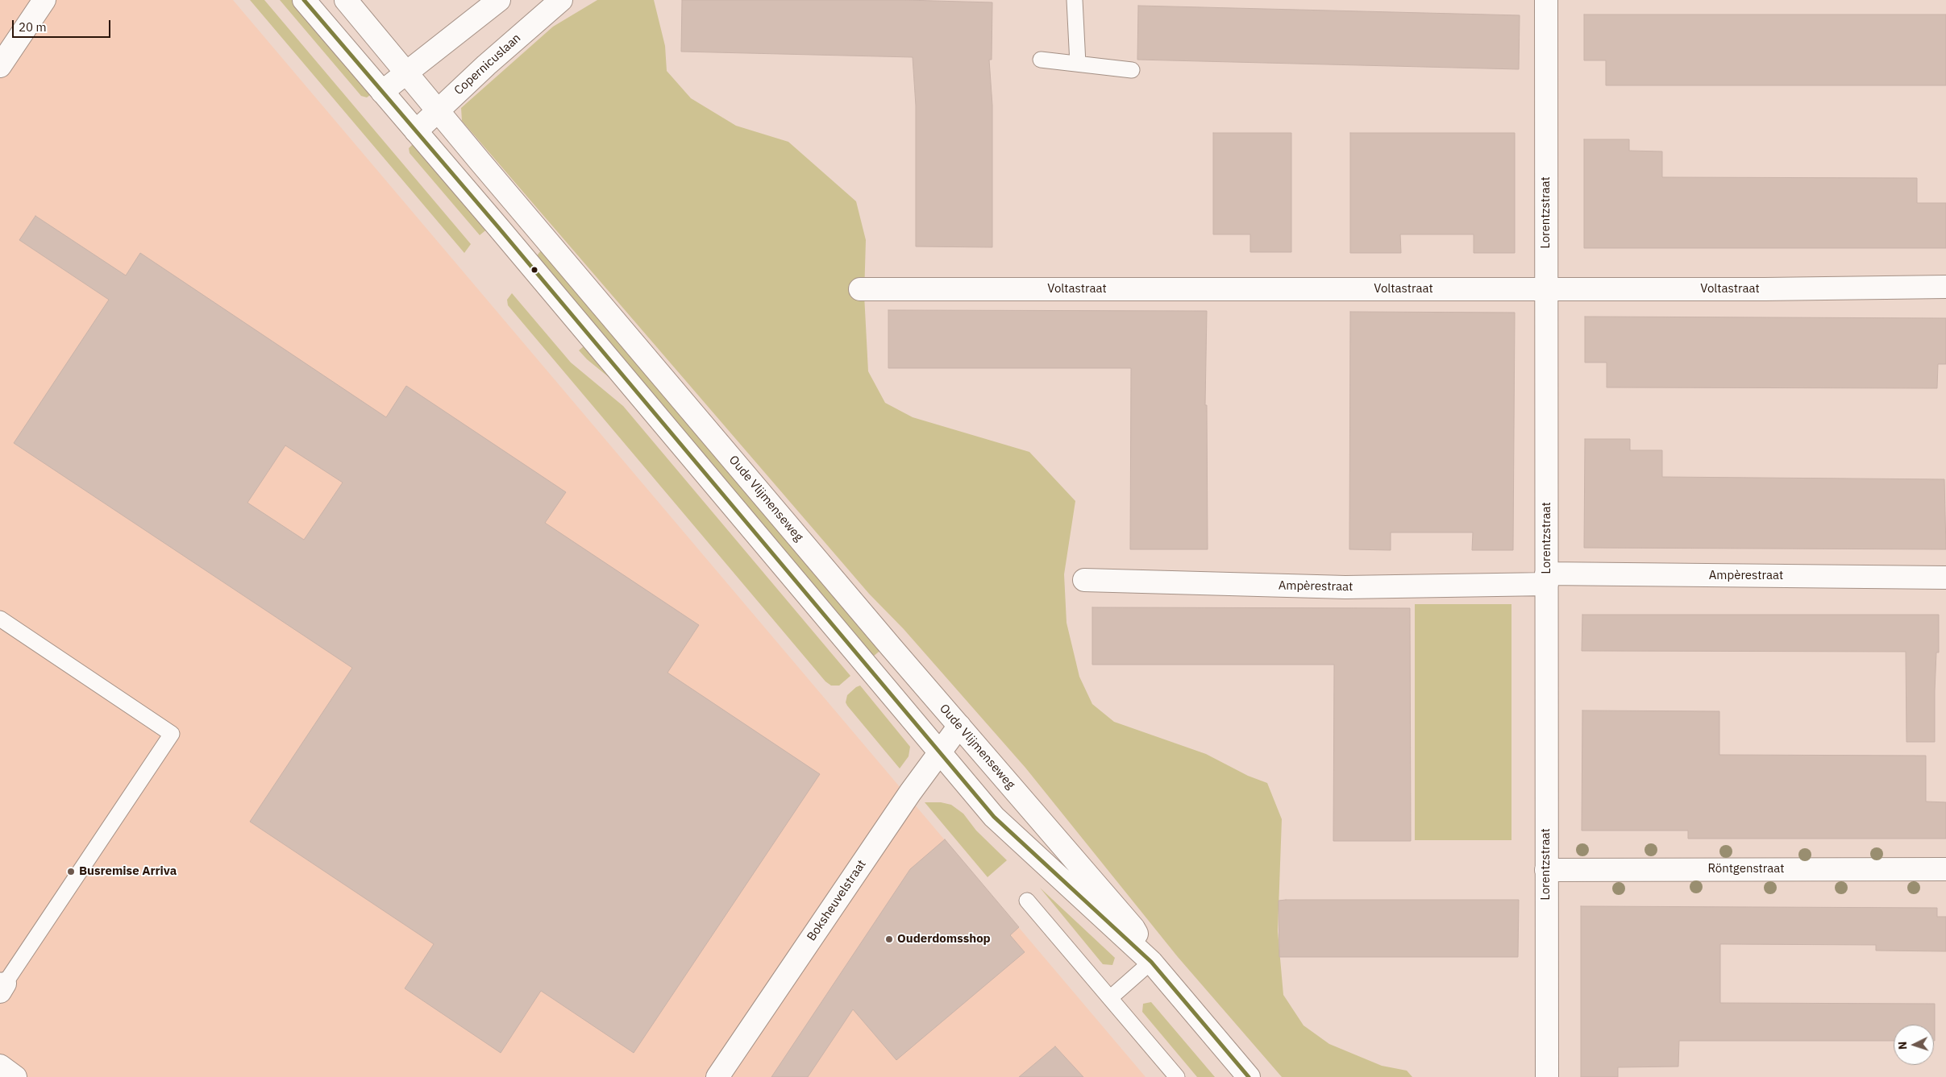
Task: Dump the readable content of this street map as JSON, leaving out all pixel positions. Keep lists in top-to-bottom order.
{
  "streets": {
    "street": [
      "Copernicuslaan",
      "Lorentzstraat",
      "Voltastraat",
      "Oude Vlijmenseweg",
      "Ampèrestraat",
      "Röntgenstraat",
      "Boksheuvelstraat"
    ]
  },
  "crossings": [
    ["Copernicuslaan", "Oude Vlijmenseweg"],
    ["Lorentzstraat", "Voltastraat"],
    ["Lorentzstraat", "Ampèrestraat"],
    ["Lorentzstraat", "Röntgenstraat"],
    ["Oude Vlijmenseweg", "Boksheuvelstraat"]
  ],
  "places": ["Busremise Arriva", "Ouderdomsshop"],
  "scale_bar": "20 m",
  "north": "left"
}
